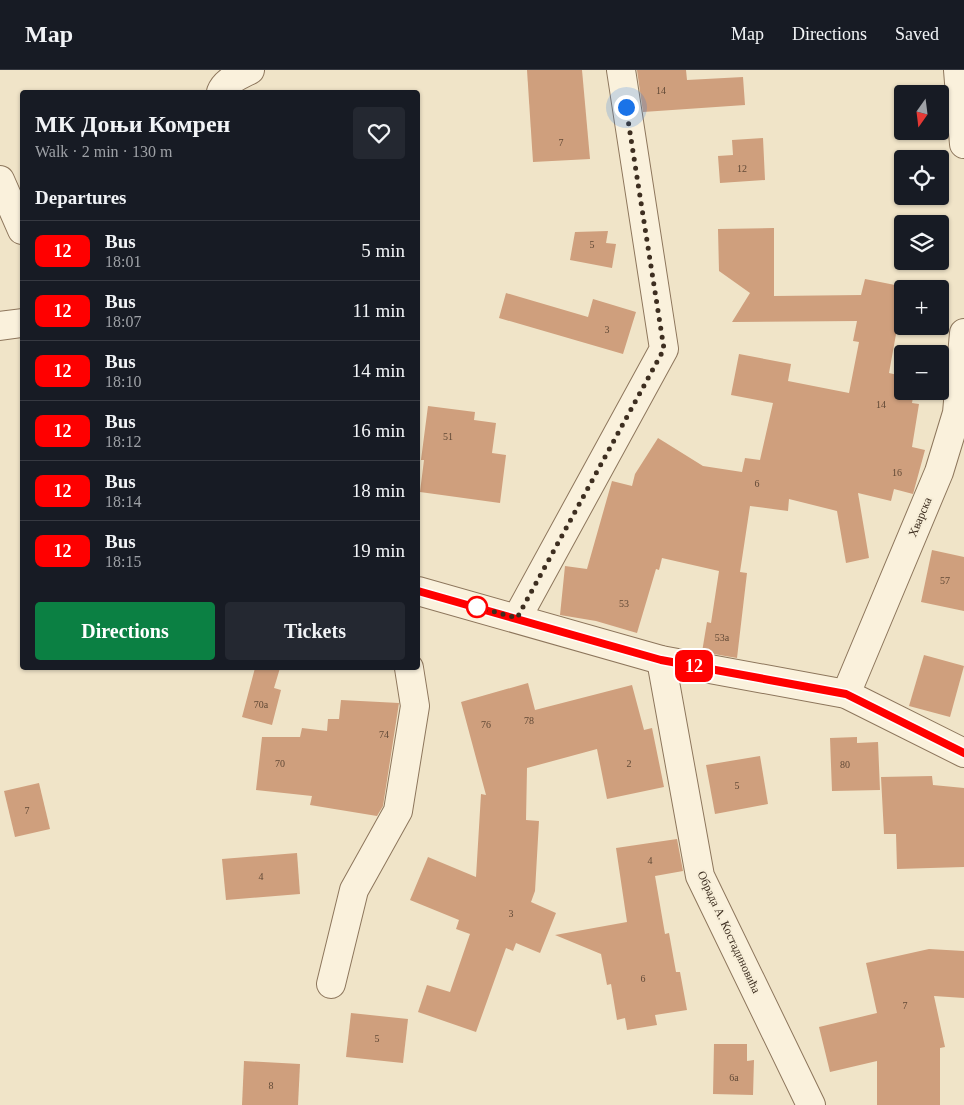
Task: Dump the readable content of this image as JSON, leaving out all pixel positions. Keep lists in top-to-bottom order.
{
  "streets": {
    "street": ["Хварска", "Обрада А. Костадиновића"]
  },
  "lines": ["bus line 12"],
  "house_numbers": [
    "14",
    "7",
    "12",
    "5",
    "3",
    "14",
    "51",
    "16",
    "6",
    "57",
    "53",
    "53a",
    "70a",
    "78",
    "76",
    "74",
    "70",
    "2",
    "80",
    "5",
    "7",
    "4",
    "4",
    "3",
    "6",
    "7",
    "5",
    "6a",
    "8"
  ],
  "north": "bottom",
  "page": {
    "header": "Map",
    "nav": ["Map", "Directions", "Saved"],
    "on_map": "12",
    "map_buttons": ["+", "−"],
    "heading": [
      ["МК Доњи Комрен", "Walk · 2 min · 130 m"],
      "Departures"
    ],
    "list": [
      {
        "mark": "12",
        "name": "Bus",
        "note": "18:01",
        "value": "5 min"
      },
      {
        "mark": "12",
        "name": "Bus",
        "note": "18:07",
        "value": "11 min"
      },
      {
        "mark": "12",
        "name": "Bus",
        "note": "18:10",
        "value": "14 min"
      },
      {
        "mark": "12",
        "name": "Bus",
        "note": "18:12",
        "value": "16 min"
      },
      {
        "mark": "12",
        "name": "Bus",
        "note": "18:14",
        "value": "18 min"
      },
      {
        "mark": "12",
        "name": "Bus",
        "note": "18:15",
        "value": "19 min"
      }
    ],
    "buttons": ["Directions", "Tickets"]
  }
}
